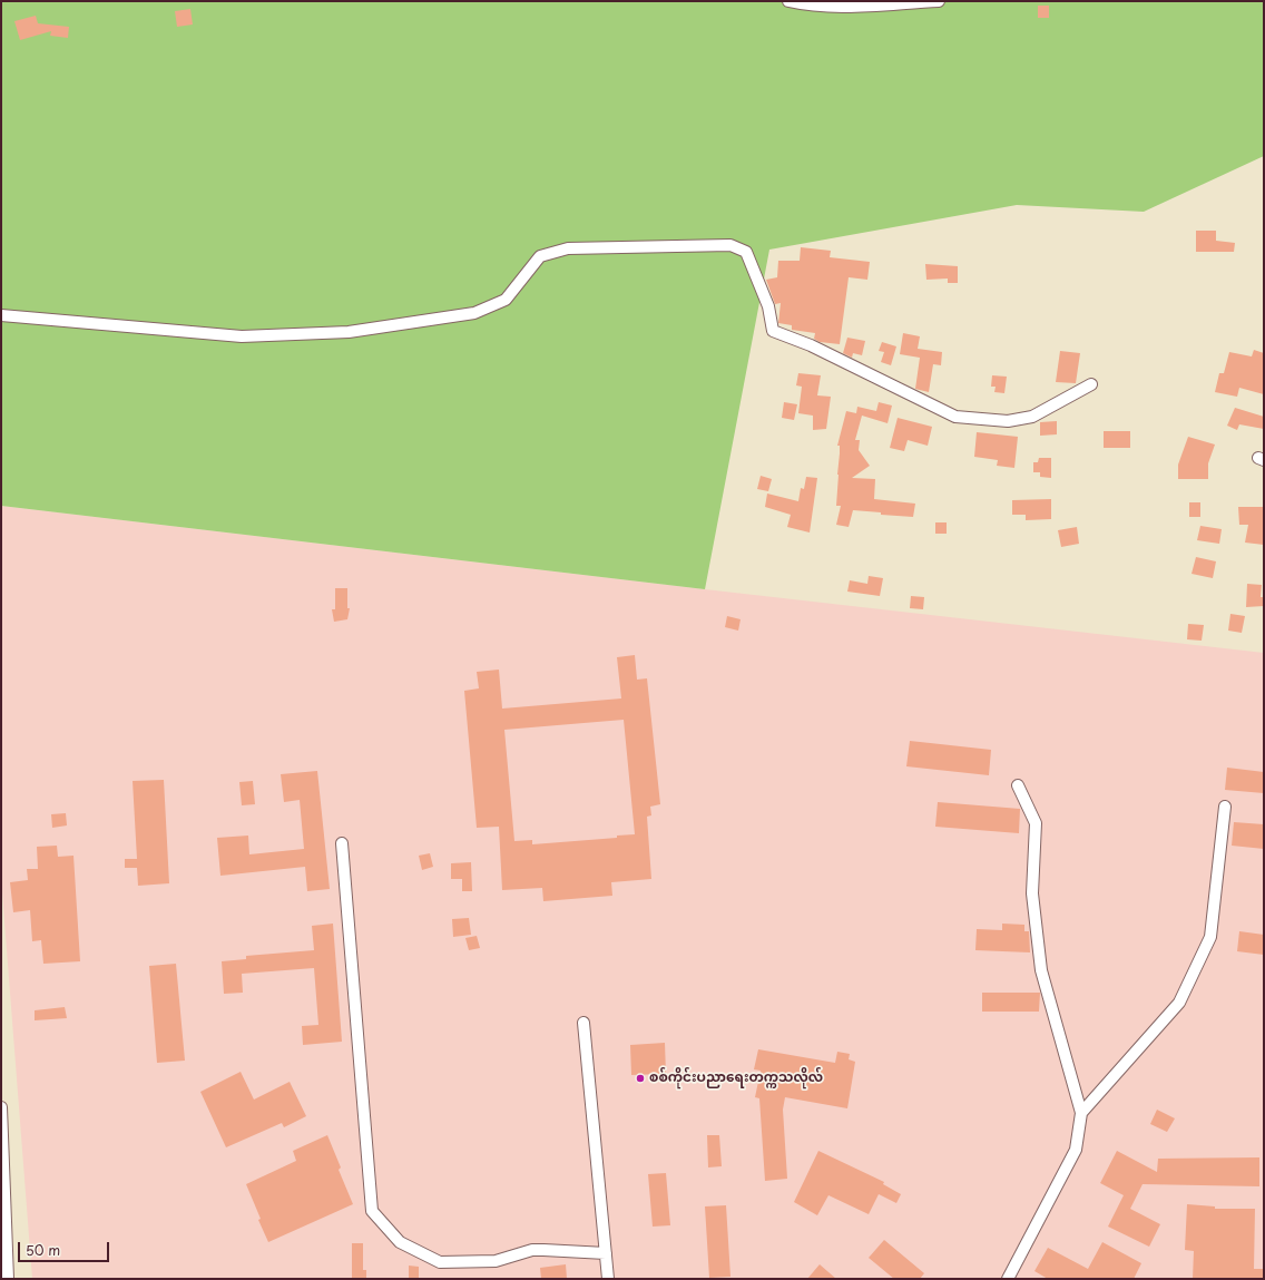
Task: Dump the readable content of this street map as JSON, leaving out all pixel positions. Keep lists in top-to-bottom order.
{
  "places": ["စစ်ကိုင်းပညာရေးတက္ကသလိုလ်"],
  "scale_bar": "50 m"
}
